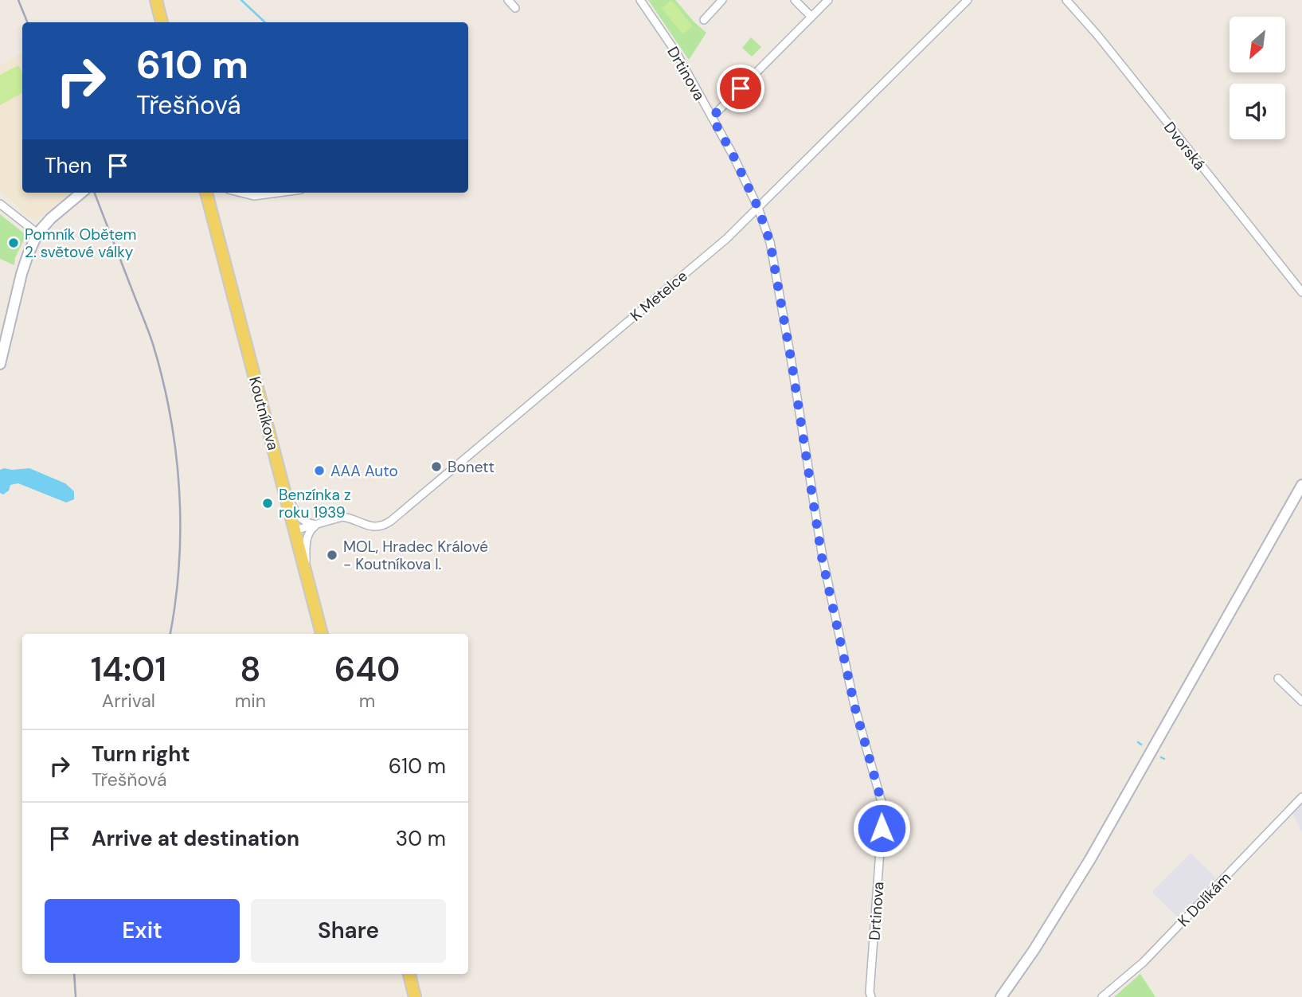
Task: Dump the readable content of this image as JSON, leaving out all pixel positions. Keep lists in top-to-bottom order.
{
  "streets": {
    "main road": ["Koutníkova"],
    "street": [
      "Drtinova",
      "Dvorská",
      "K Metelce",
      "K Dolíkám"
    ]
  },
  "crossings": [
    ["Drtinova", "K Metelce"],
    ["K Metelce", "Koutníkova"]
  ],
  "places": [
    "Pomník Obětem 2. světové války",
    "Bonett",
    "AAA Auto",
    "Benzínka z roku 1939",
    "MOL, Hradec Králové - Koutníkova I."
  ],
  "north": "bottom left",
  "page": {
    "turn": ["610 m", "Třešňová"],
    "then": "Then",
    "eta": [
      "14:01",
      "Arrival",
      "8",
      "min",
      "640",
      "m"
    ],
    "list": [
      {
        "name": "Turn right",
        "note": "Třešňová",
        "value": "610 m"
      },
      {
        "name": "Arrive at destination",
        "value": "30 m"
      }
    ],
    "buttons": ["Exit", "Share"]
  }
}
